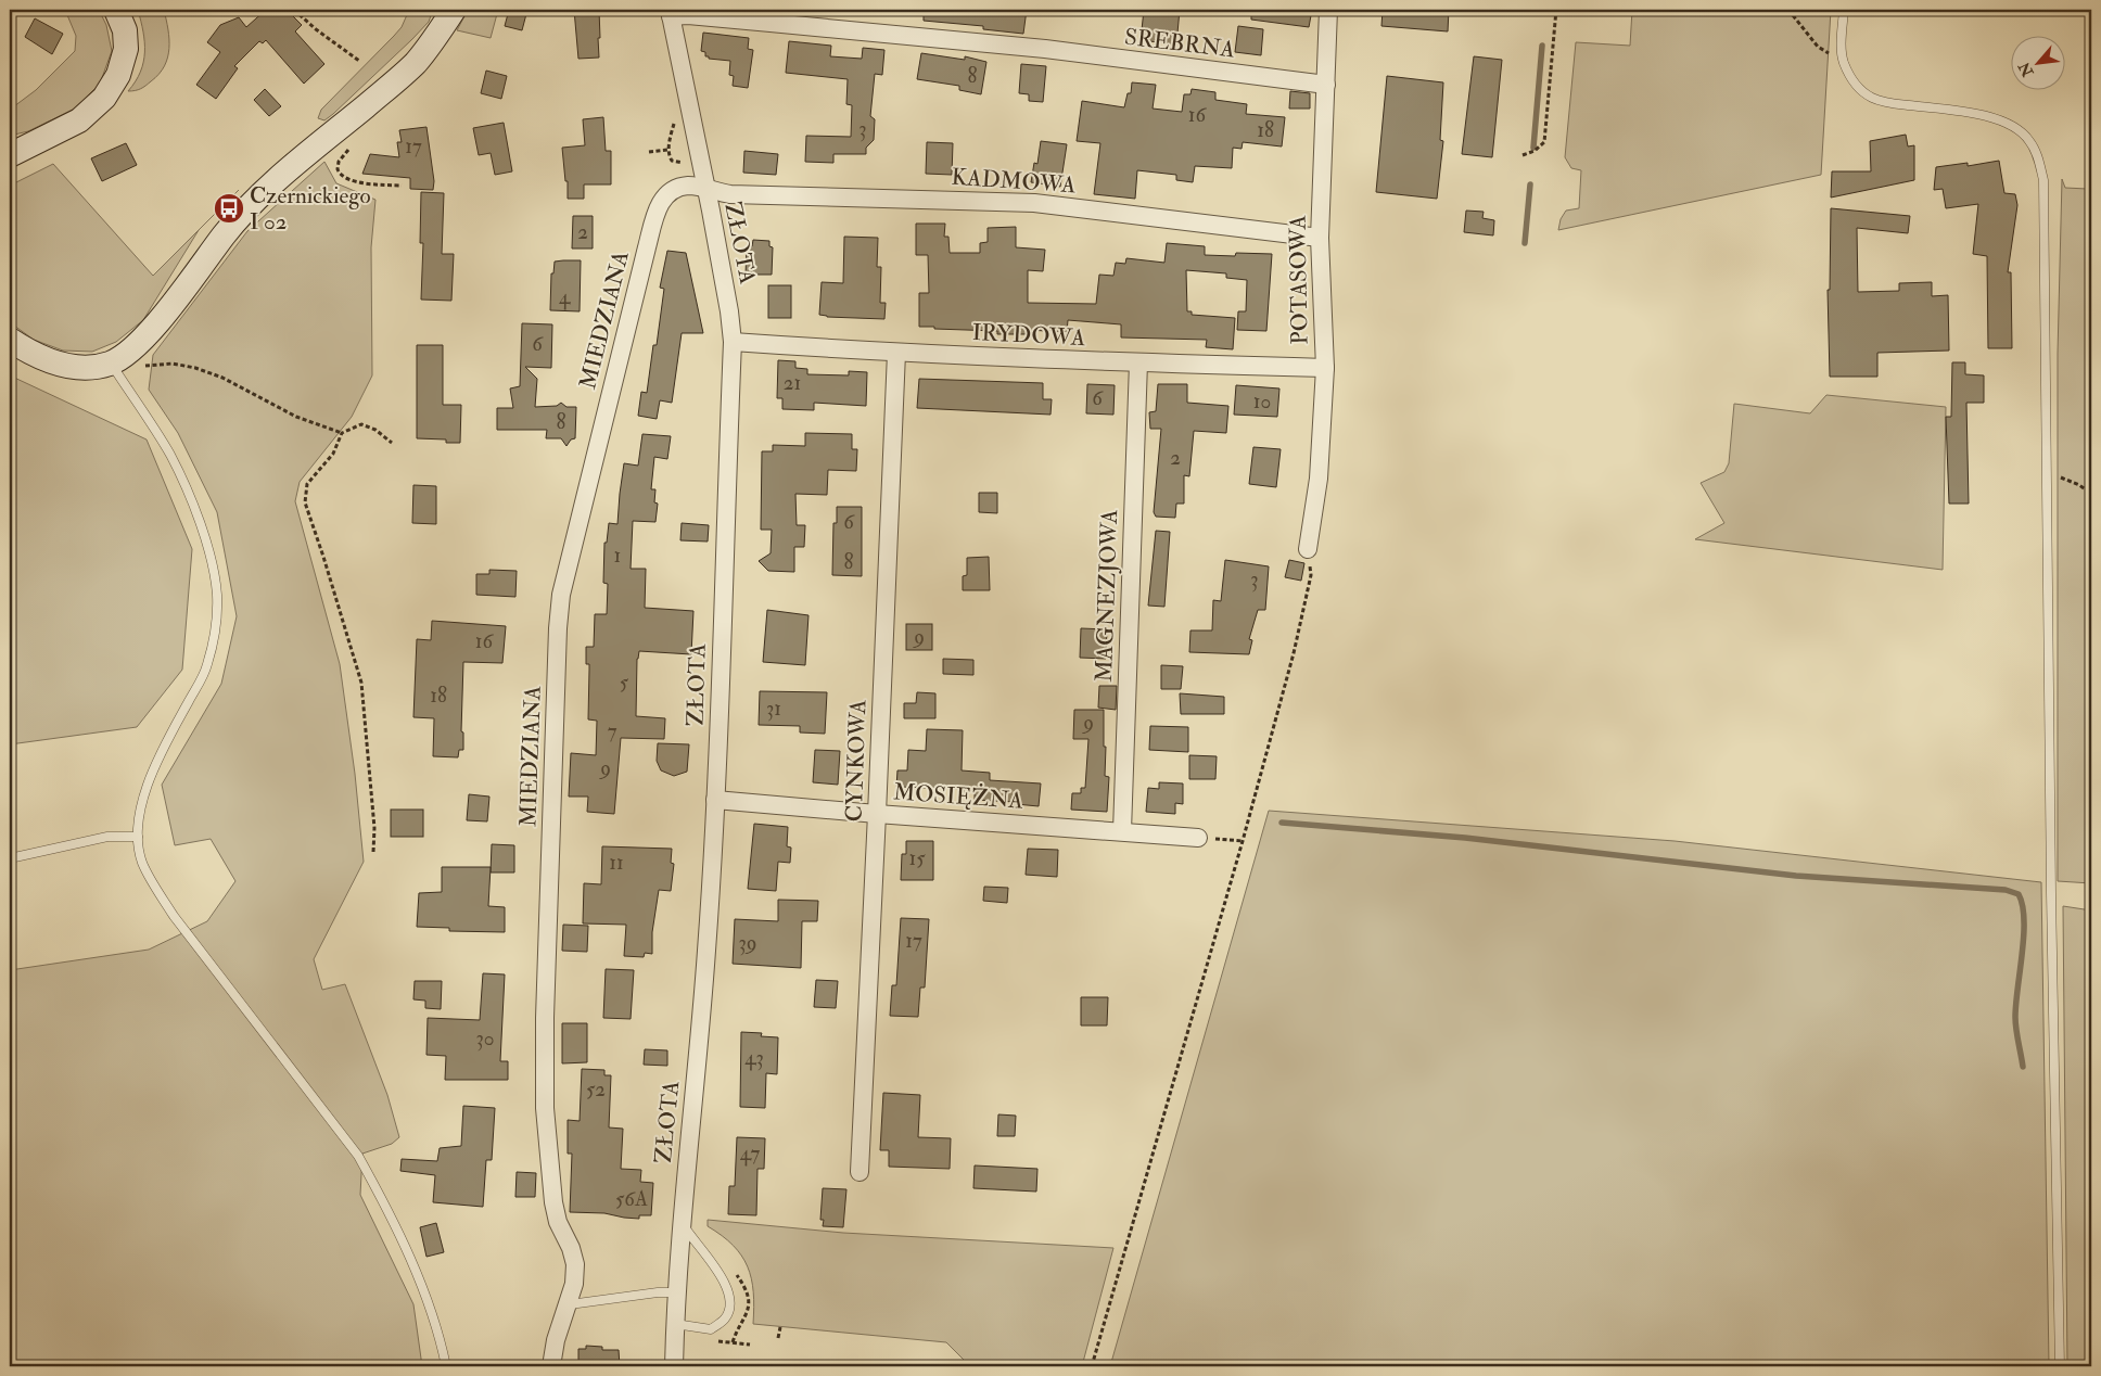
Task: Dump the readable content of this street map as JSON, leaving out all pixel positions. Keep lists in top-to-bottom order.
{
  "streets": {
    "street": [
      "SREBRNA",
      "KADMOWA",
      "ZŁOTA",
      "POTASOWA",
      "MIEDZIANA",
      "IRYDOWA",
      "MAGNEZJOWA",
      "CYNKOWA",
      "MOSIĘŻNA"
    ]
  },
  "crossings": [
    ["SREBRNA", "ZŁOTA"],
    ["SREBRNA", "POTASOWA"],
    ["KADMOWA", "ZŁOTA"],
    ["KADMOWA", "POTASOWA"],
    ["KADMOWA", "MIEDZIANA"],
    ["ZŁOTA", "MIEDZIANA"],
    ["ZŁOTA", "IRYDOWA"],
    ["ZŁOTA", "MOSIĘŻNA"],
    ["POTASOWA", "IRYDOWA"],
    ["IRYDOWA", "MAGNEZJOWA"],
    ["IRYDOWA", "CYNKOWA"],
    ["MAGNEZJOWA", "MOSIĘŻNA"],
    ["CYNKOWA", "MOSIĘŻNA"]
  ],
  "places": {
    "bus stop": ["Czernickiego I 02"]
  },
  "house_numbers": [
    "8",
    "16",
    "3",
    "18",
    "17",
    "2",
    "4",
    "6",
    "21",
    "6",
    "10",
    "8",
    "2",
    "6",
    "1",
    "8",
    "3",
    "9",
    "16",
    "5",
    "18",
    "31",
    "9",
    "7",
    "9",
    "15",
    "11",
    "17",
    "39",
    "30",
    "43",
    "52",
    "47",
    "56A"
  ],
  "north": "bottom left"
}
